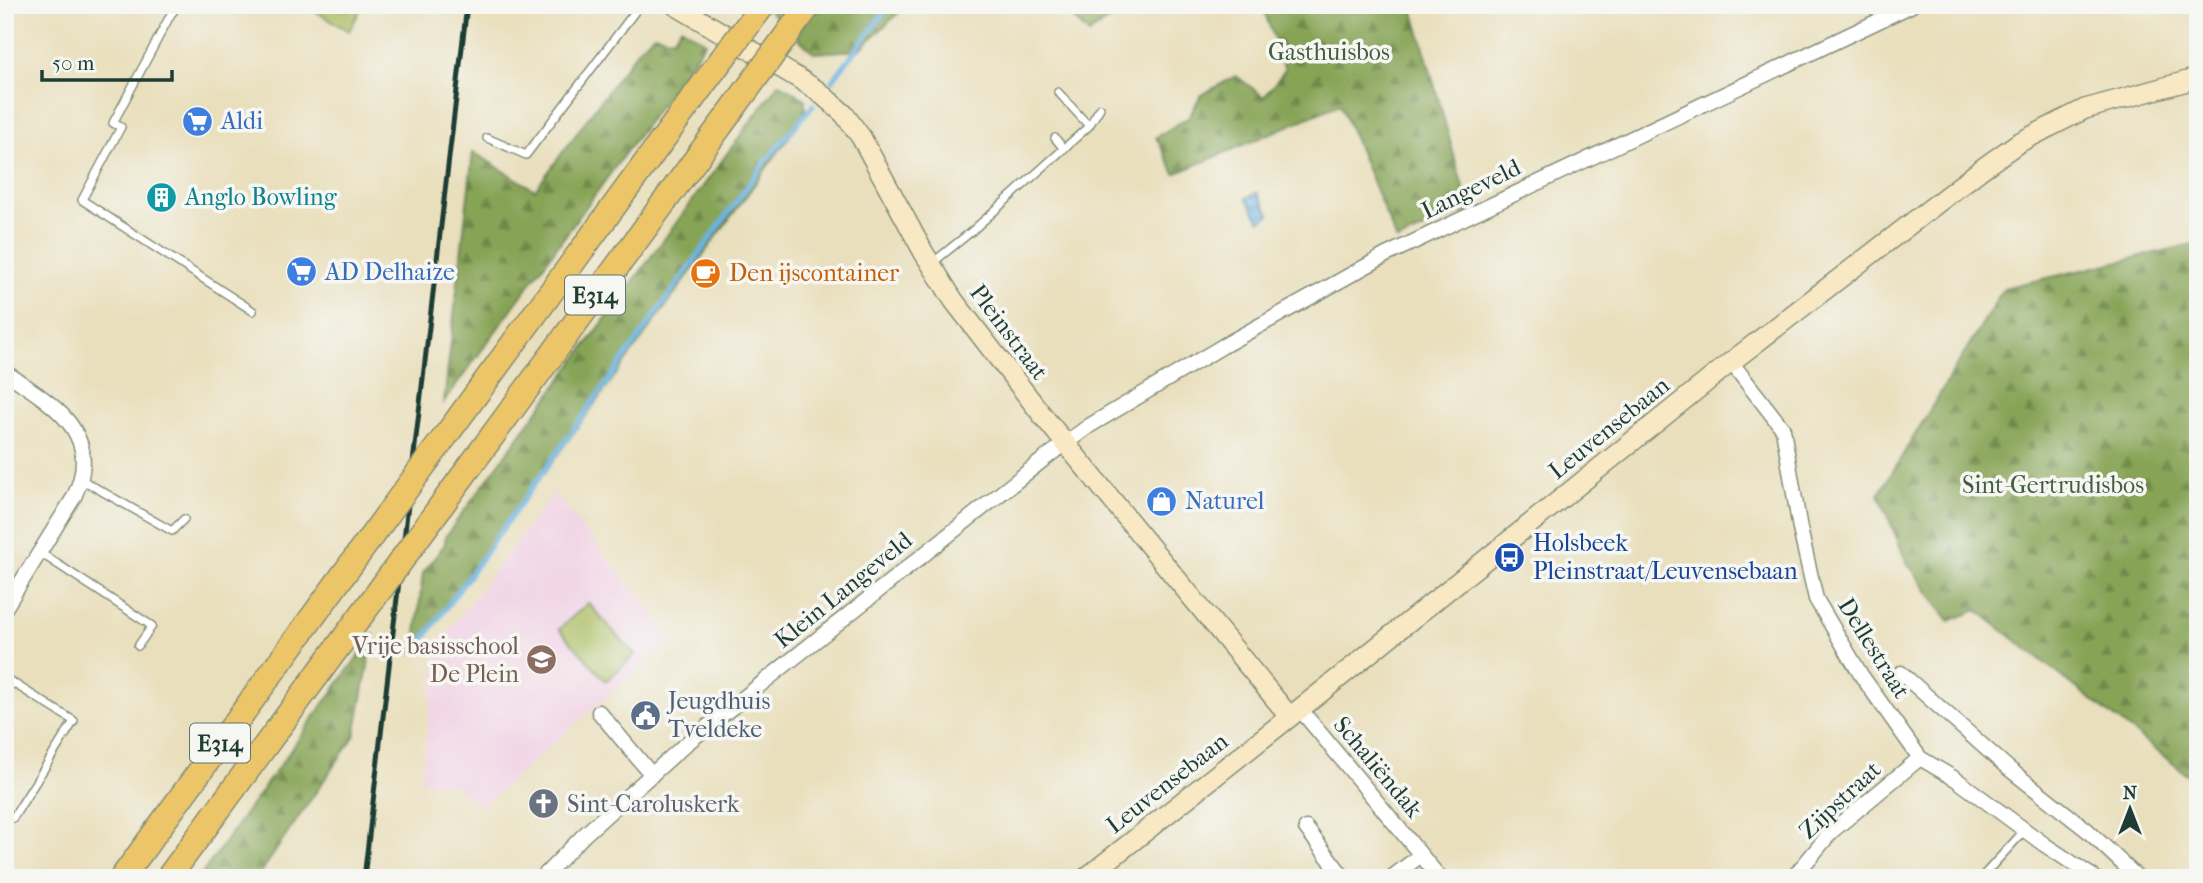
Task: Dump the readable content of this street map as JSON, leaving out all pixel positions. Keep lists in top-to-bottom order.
{
  "streets": {
    "highway": ["E314"],
    "street": [
      "Langeveld",
      "Pleinstraat",
      "Leuvensebaan",
      "Klein Langeveld",
      "Dellestraat",
      "Schaliëndak",
      "Zijpstraat"
    ]
  },
  "crossings": [
    ["Langeveld", "Pleinstraat"],
    ["Langeveld", "Klein Langeveld"],
    ["Pleinstraat", "Leuvensebaan"],
    ["Pleinstraat", "Klein Langeveld"],
    ["Pleinstraat", "Schaliëndak"],
    ["Leuvensebaan", "Dellestraat"],
    ["Leuvensebaan", "Schaliëndak"],
    ["Dellestraat", "Zijpstraat"]
  ],
  "parks": ["Gasthuisbos", "Sint-Gertrudisbos"],
  "places": {
    "supermarket": ["Aldi", "AD Delhaize"],
    "building": ["Anglo Bowling"],
    "cafe": ["Den ijscontainer"],
    "shop": ["Naturel"],
    "bus stop": ["Holsbeek Pleinstraat/Leuvensebaan"],
    "school or university": ["Vrije basisschool De Plein"],
    "public building": ["Jeugdhuis Tveldeke"],
    "church": ["Sint-Caroluskerk"]
  },
  "scale_bar": "50 m",
  "north": "top"
}
